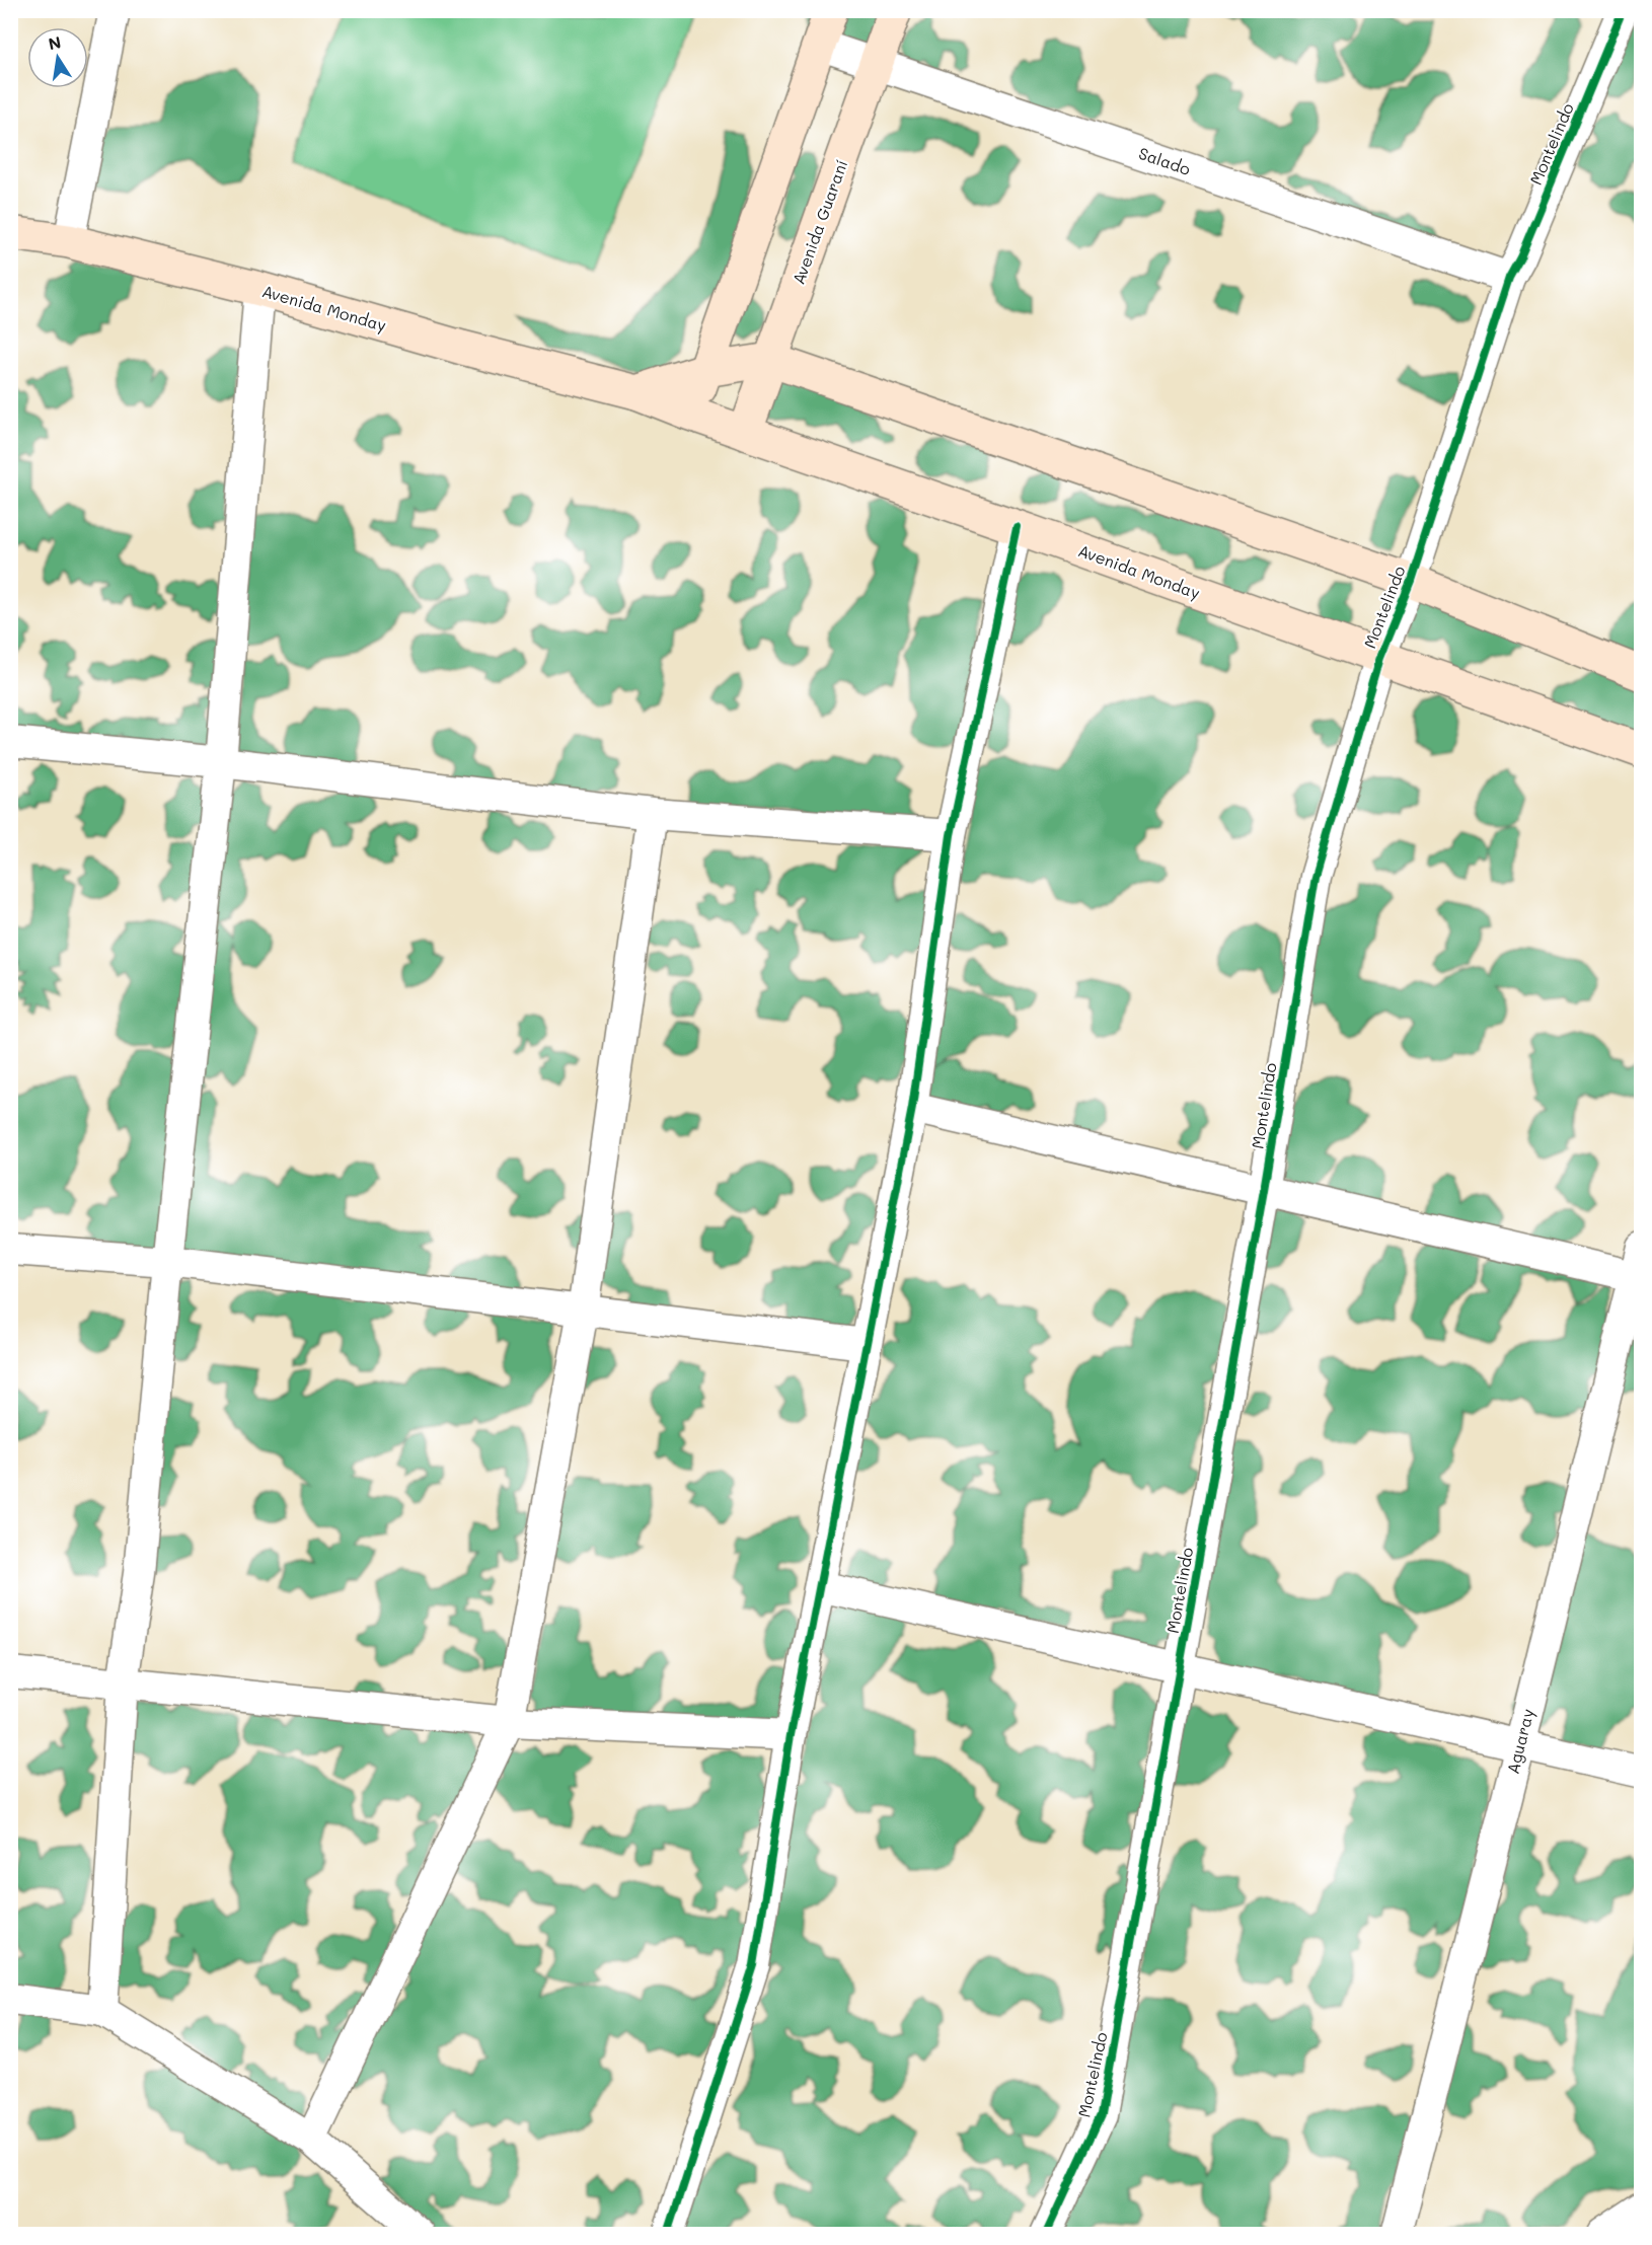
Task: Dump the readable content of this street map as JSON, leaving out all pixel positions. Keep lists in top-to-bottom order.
{
  "streets": {
    "main road": ["Avenida Guaraní", "Avenida Monday"],
    "street": ["Montelindo", "Salado", "Aguaray"]
  },
  "crossings": [
    ["Montelindo", "Salado"],
    ["Montelindo", "Avenida Monday"],
    ["Salado", "Avenida Guaraní"],
    ["Avenida Guaraní", "Avenida Monday"]
  ],
  "north": "top"
}
